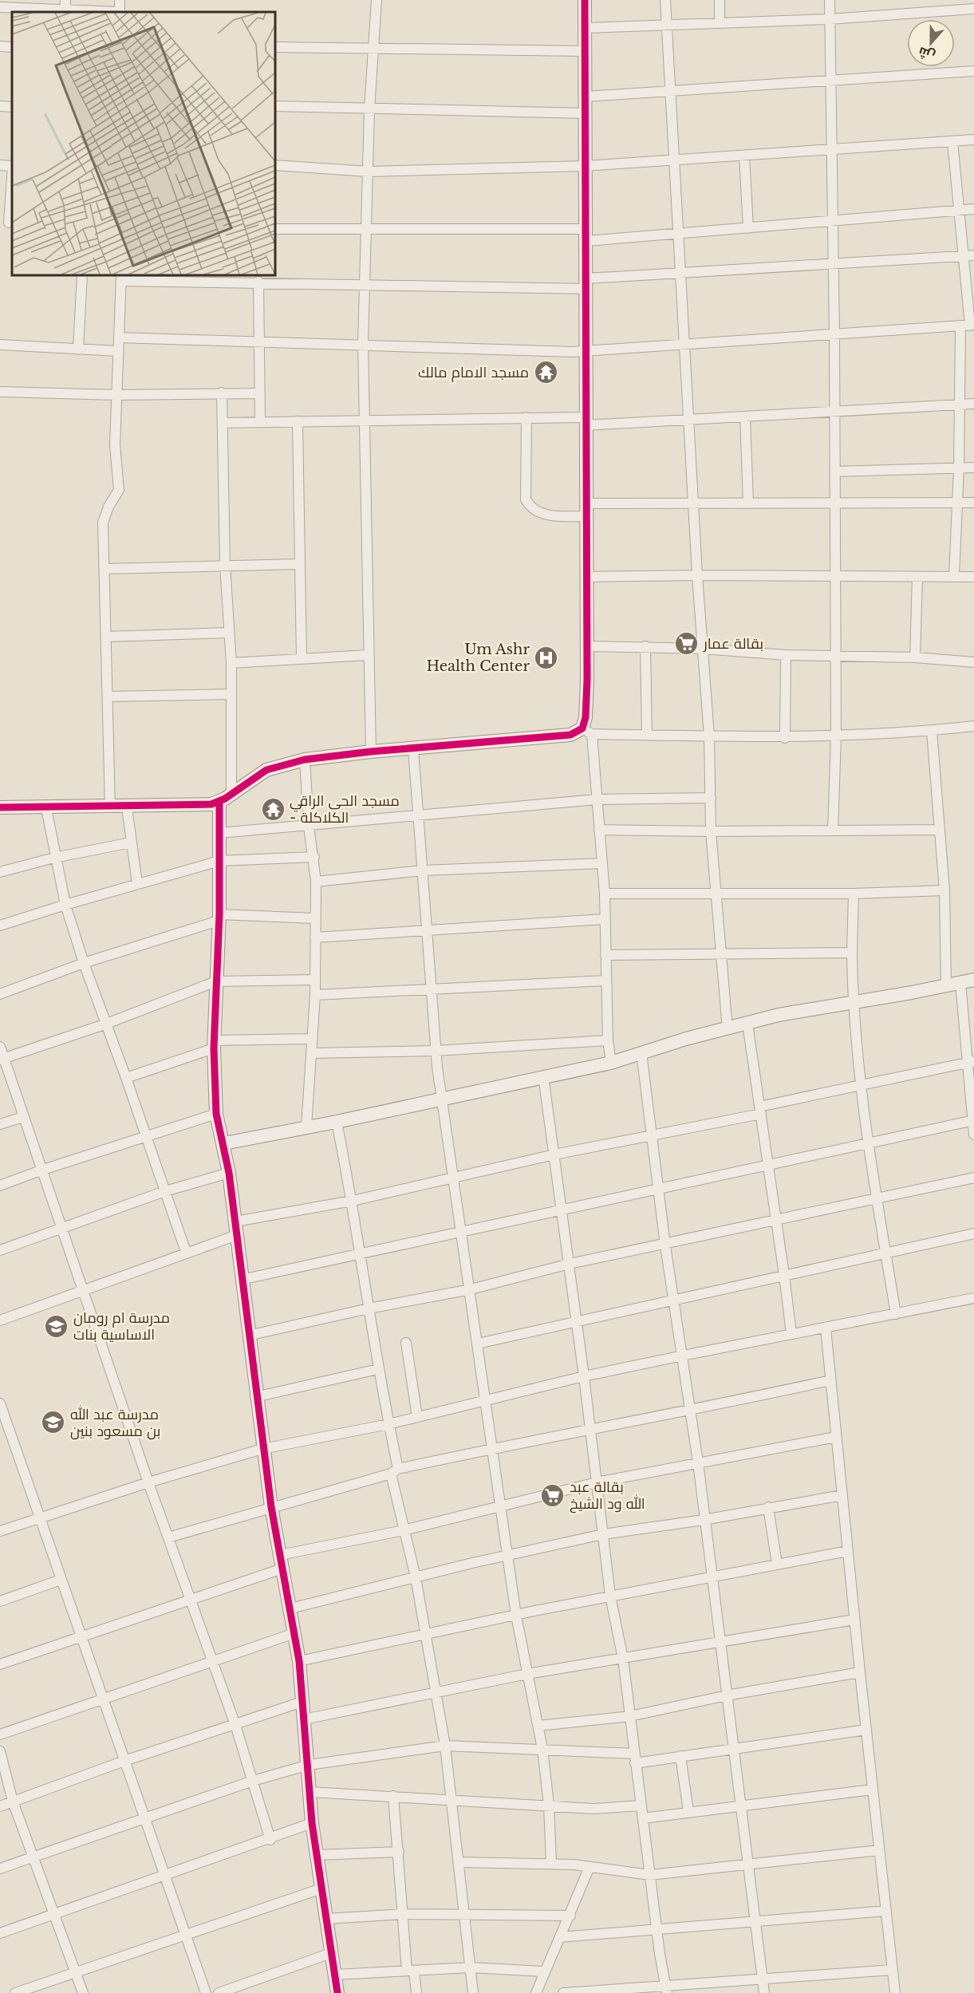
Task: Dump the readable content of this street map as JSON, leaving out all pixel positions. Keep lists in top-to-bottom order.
{
  "places": {
    "temple": ["مسجد الامام مالك", "مسجد الحي الراقي - الكلاكلة"],
    "supermarket": ["بقالة عمار", "بقالة عبد الله ود الشيخ"],
    "hospital": ["Um Ashr Health Center"],
    "school or university": ["مدرسة ام رومان الاساسية بنات", "مدرسة عبد الله بن مسعود بنين"]
  },
  "north": "bottom"
}
